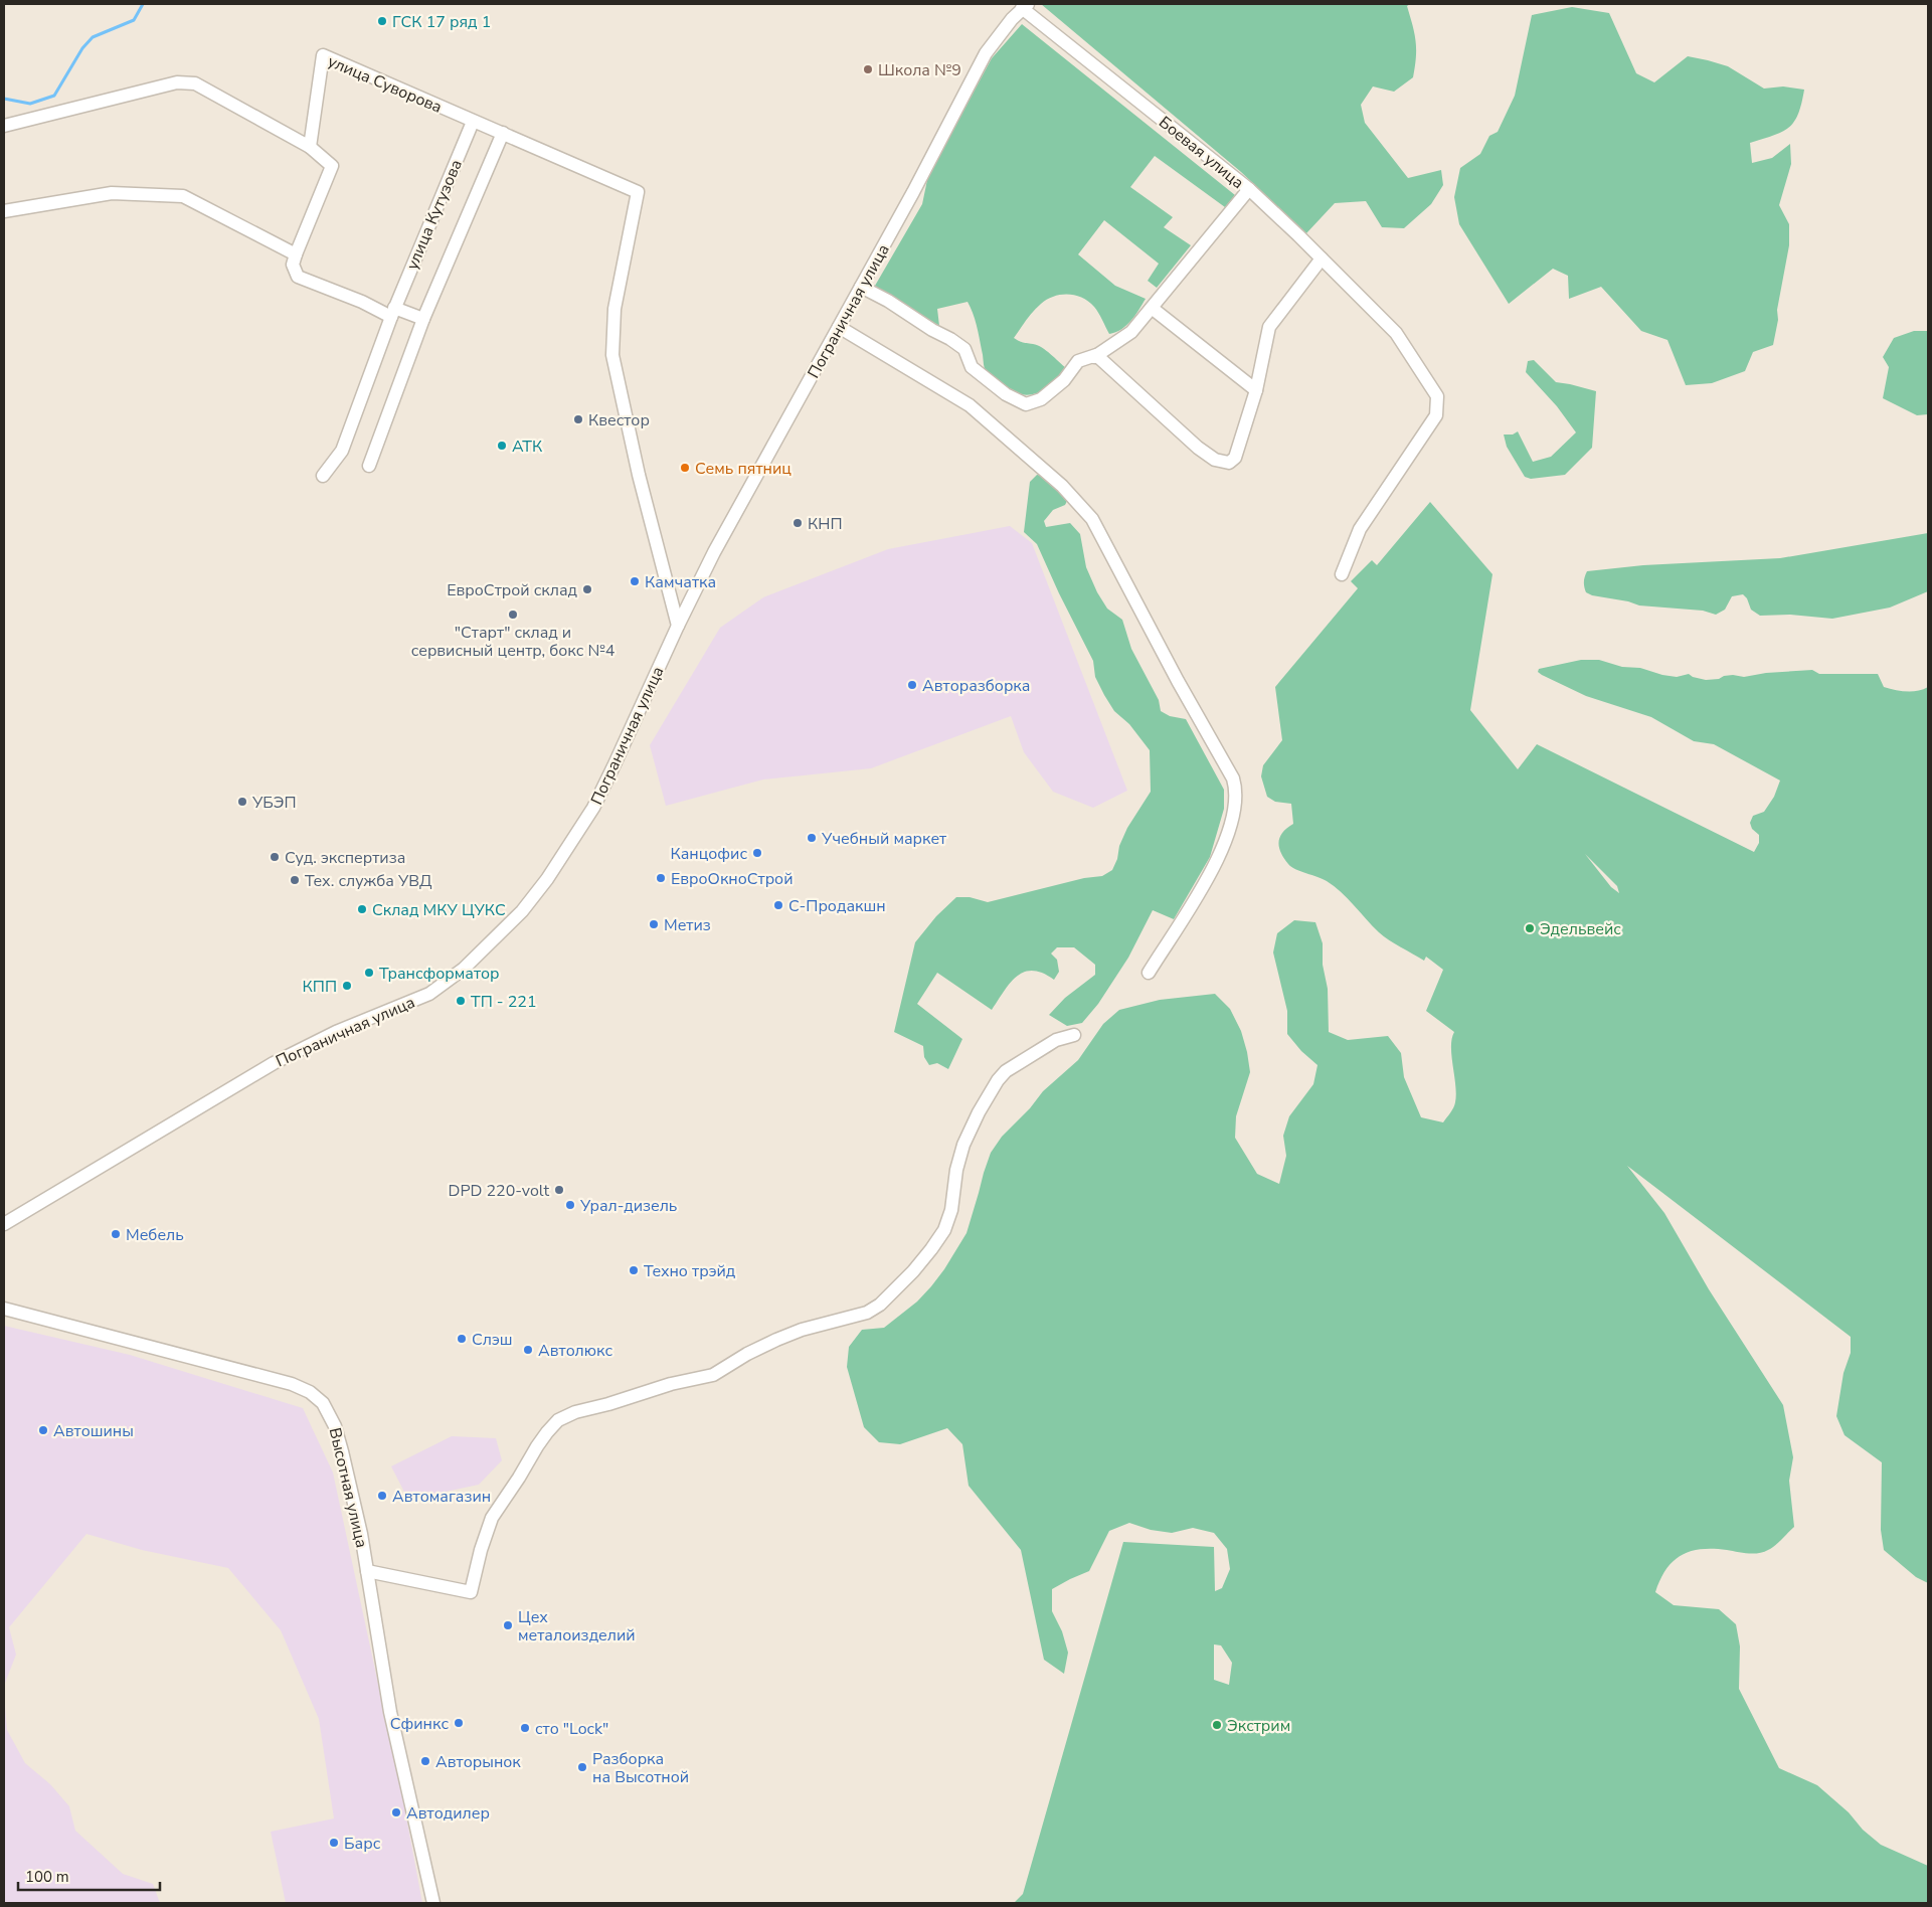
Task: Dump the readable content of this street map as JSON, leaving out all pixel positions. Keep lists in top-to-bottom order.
{
  "streets": {
    "street": [
      "улица Суворова",
      "Боевая улица",
      "улица Кутузова",
      "Пограничная улица",
      "Высотная улица"
    ]
  },
  "crossings": [
    ["улица Суворова", "улица Кутузова"],
    ["улица Суворова", "Пограничная улица"],
    ["Боевая улица", "Пограничная улица"]
  ],
  "places": [
    "ГСК 17 ряд 1",
    "Школа №9",
    "Квестор",
    "АТК",
    "Семь пятниц",
    "КНП",
    "Камчатка",
    "ЕвроСтрой склад",
    "\"Старт\" склад и сервисный центр, бокс №4",
    "Авторазборка",
    "УБЭП",
    "Учебный маркет",
    "Канцофис",
    "Суд. экспертиза",
    "ЕвроОкноСтрой",
    "Тех. служба УВД",
    "С-Продакшн",
    "Склад МКУ ЦУКС",
    "Метиз",
    "Эдельвейс",
    "Трансформатор",
    "КПП",
    "ТП - 221",
    "DPD 220-volt",
    "Урал-дизель",
    "Мебель",
    "Техно трэйд",
    "Слэш",
    "Автолюкс",
    "Автошины",
    "Автомагазин",
    "Цех металоизделий",
    "Сфинкс",
    "Экстрим",
    "сто \"Lock\"",
    "Авторынок",
    "Разборка на Высотной",
    "Автодилер",
    "Барс"
  ],
  "scale_bar": "100 m"
}
